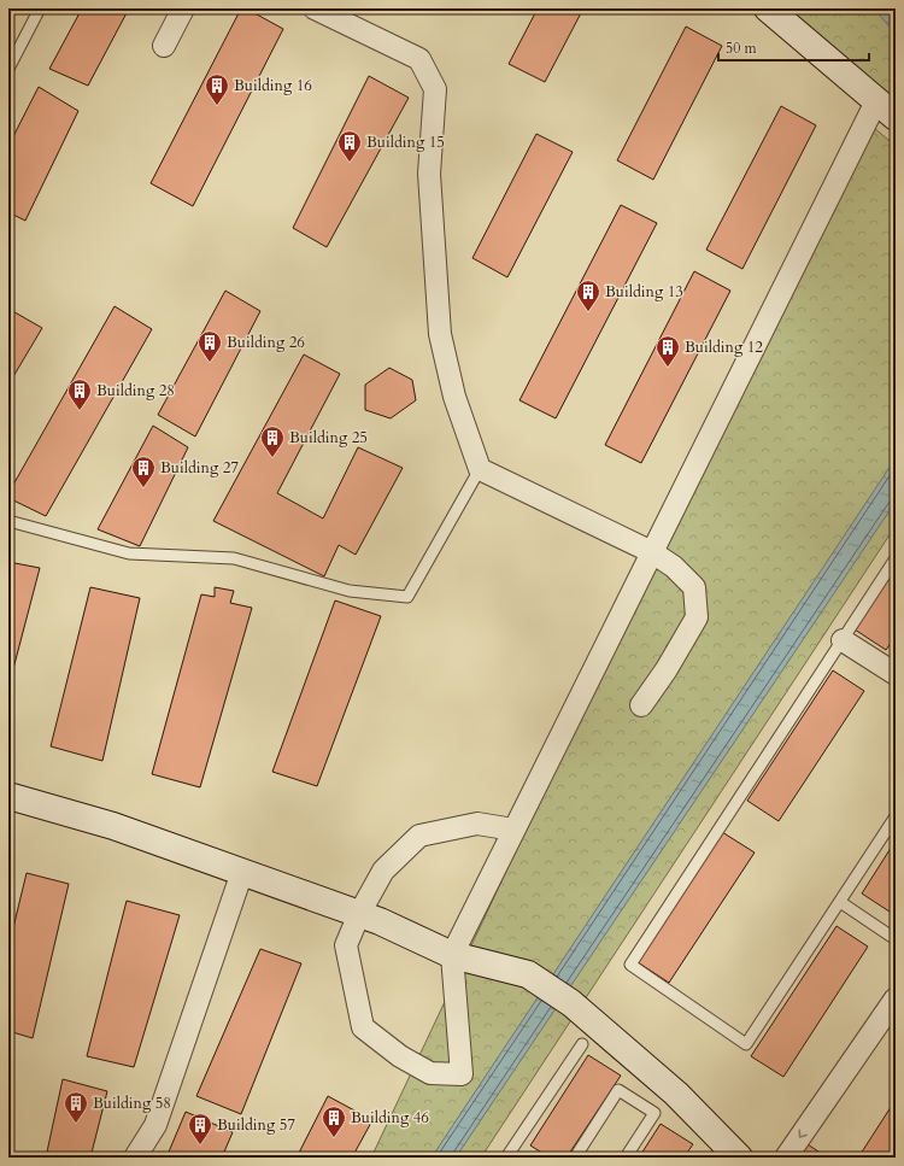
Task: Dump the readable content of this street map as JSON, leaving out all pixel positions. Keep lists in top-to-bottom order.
{
  "places": {
    "building": [
      "Building 16",
      "Building 15",
      "Building 13",
      "Building 26",
      "Building 12",
      "Building 28",
      "Building 25",
      "Building 27",
      "Building 58",
      "Building 46",
      "Building 57"
    ]
  },
  "scale_bar": "50 m"
}
